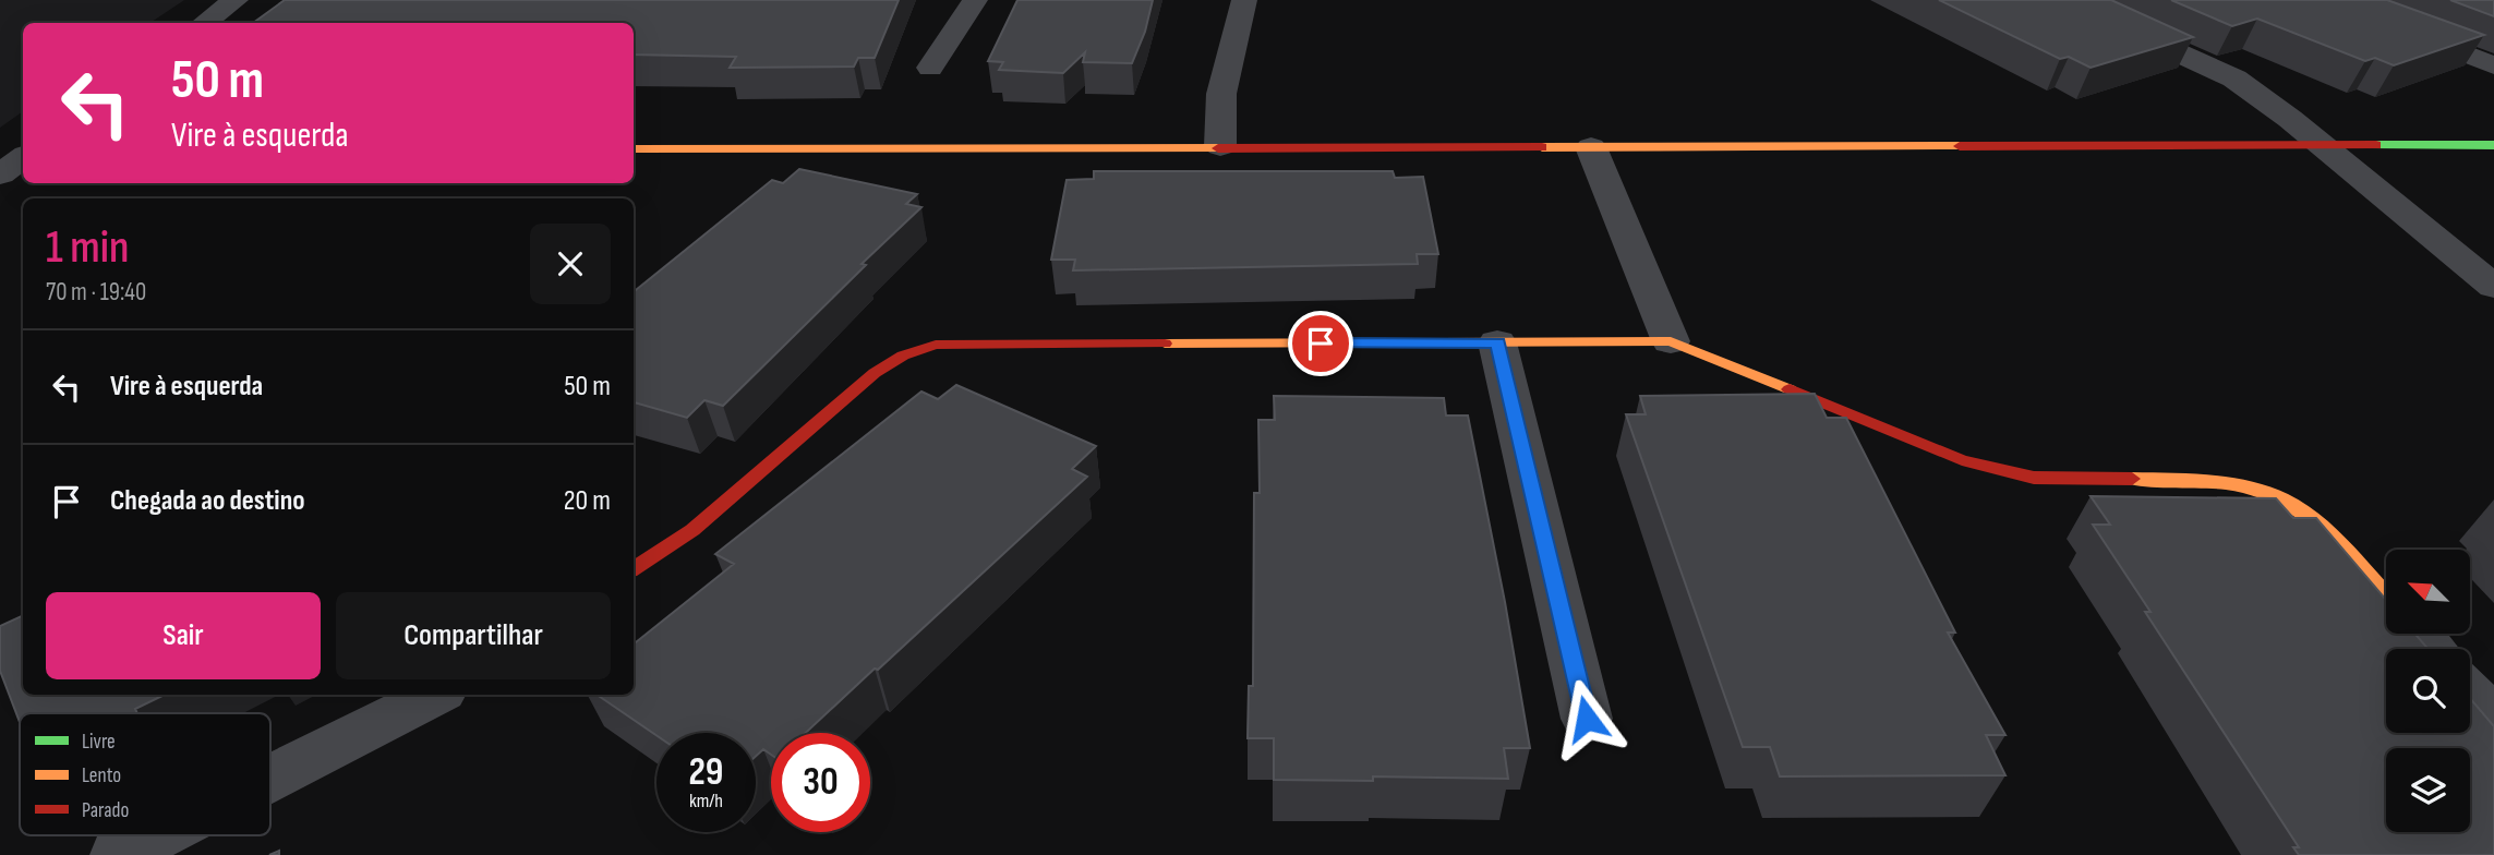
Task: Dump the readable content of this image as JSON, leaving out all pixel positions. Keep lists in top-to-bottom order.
{
  "legend": ["Livre", "Lento", "Parado"],
  "north": "top left",
  "page": {
    "turn": ["50 m", "Vire à esquerda"],
    "heading": ["1 min", "70 m · 19:40"],
    "list": [
      {
        "name": "Vire à esquerda",
        "value": "50 m"
      },
      {
        "name": "Chegada ao destino",
        "value": "20 m"
      }
    ],
    "buttons": ["Sair", "Compartilhar"],
    "speed": "29 km/h",
    "limit": "30"
  }
}
